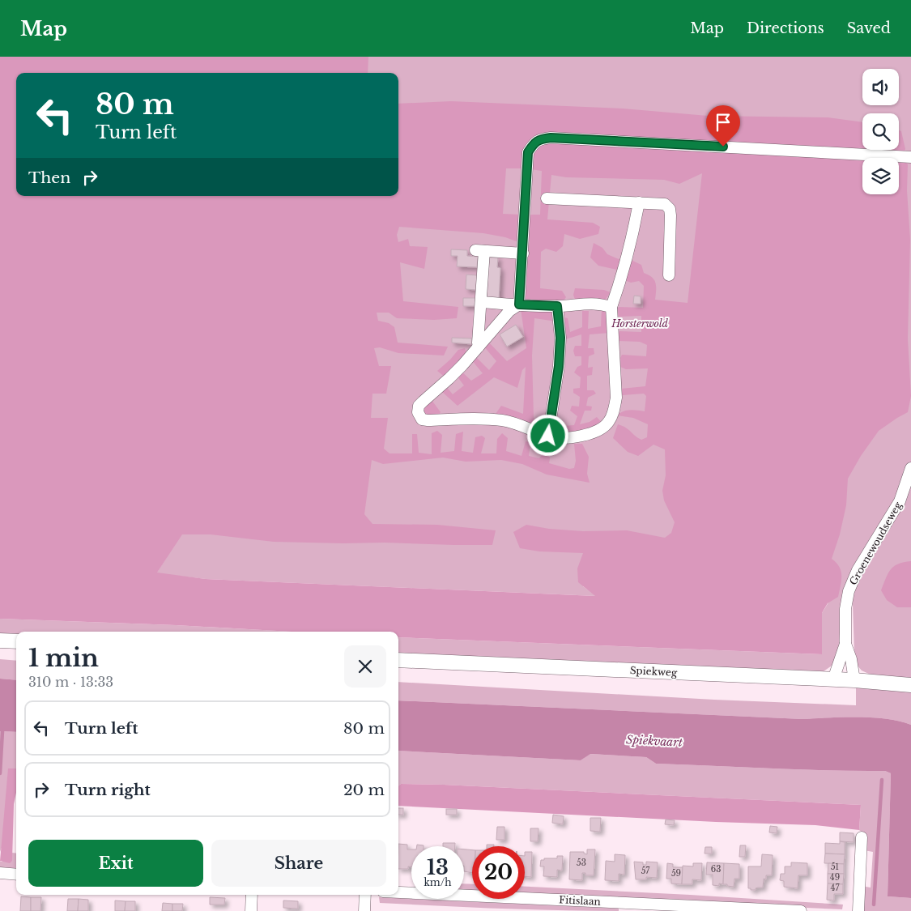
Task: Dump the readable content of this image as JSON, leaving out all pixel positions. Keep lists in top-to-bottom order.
{
  "streets": {
    "main road": ["Spiekweg"],
    "street": ["Groenewoudseweg", "Fitislaan"]
  },
  "crossings": [
    ["Groenewoudseweg", "Spiekweg"]
  ],
  "water": ["Spiekvaart"],
  "parks": ["Horsterwold"],
  "house_numbers": [
    "53",
    "51",
    "63",
    "57",
    "59",
    "49",
    "47"
  ],
  "page": {
    "header": "Map",
    "nav": ["Map", "Directions", "Saved"],
    "turn": ["80 m", "Turn left"],
    "then": "Then",
    "heading": ["1 min", "310 m · 13:33"],
    "list": [
      {
        "name": "Turn left",
        "value": "80 m"
      },
      {
        "name": "Turn right",
        "value": "20 m"
      }
    ],
    "buttons": ["Exit", "Share"],
    "speed": "13 km/h",
    "limit": "20"
  }
}
